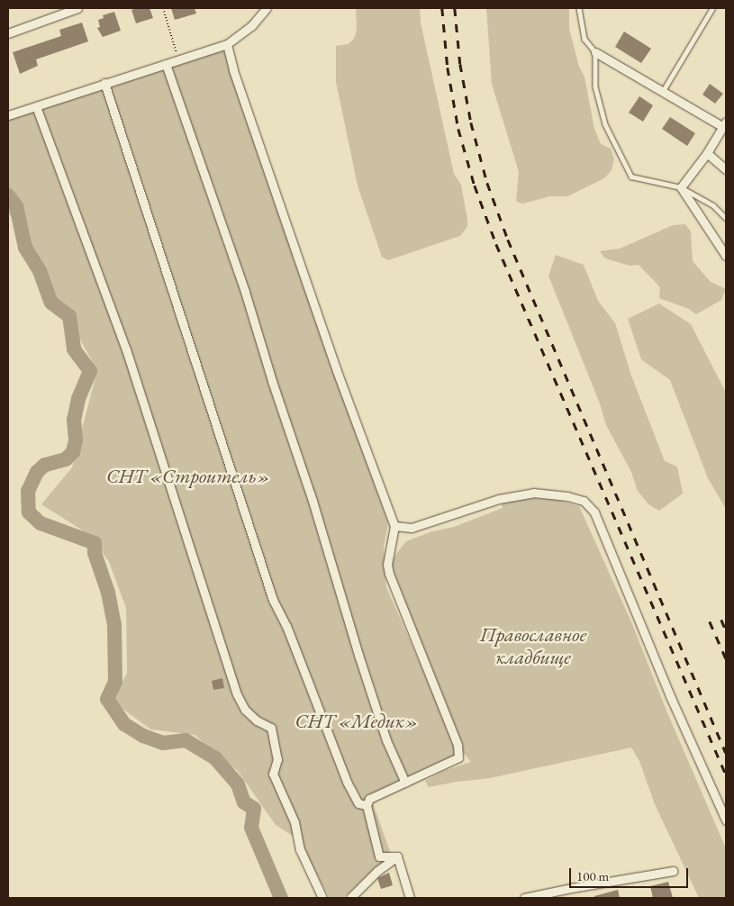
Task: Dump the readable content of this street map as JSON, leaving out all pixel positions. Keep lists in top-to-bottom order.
{
  "parks": ["СНТ «Строитель»", "Православное кладбище", "СНТ «Медик»"],
  "scale_bar": "100 m"
}
